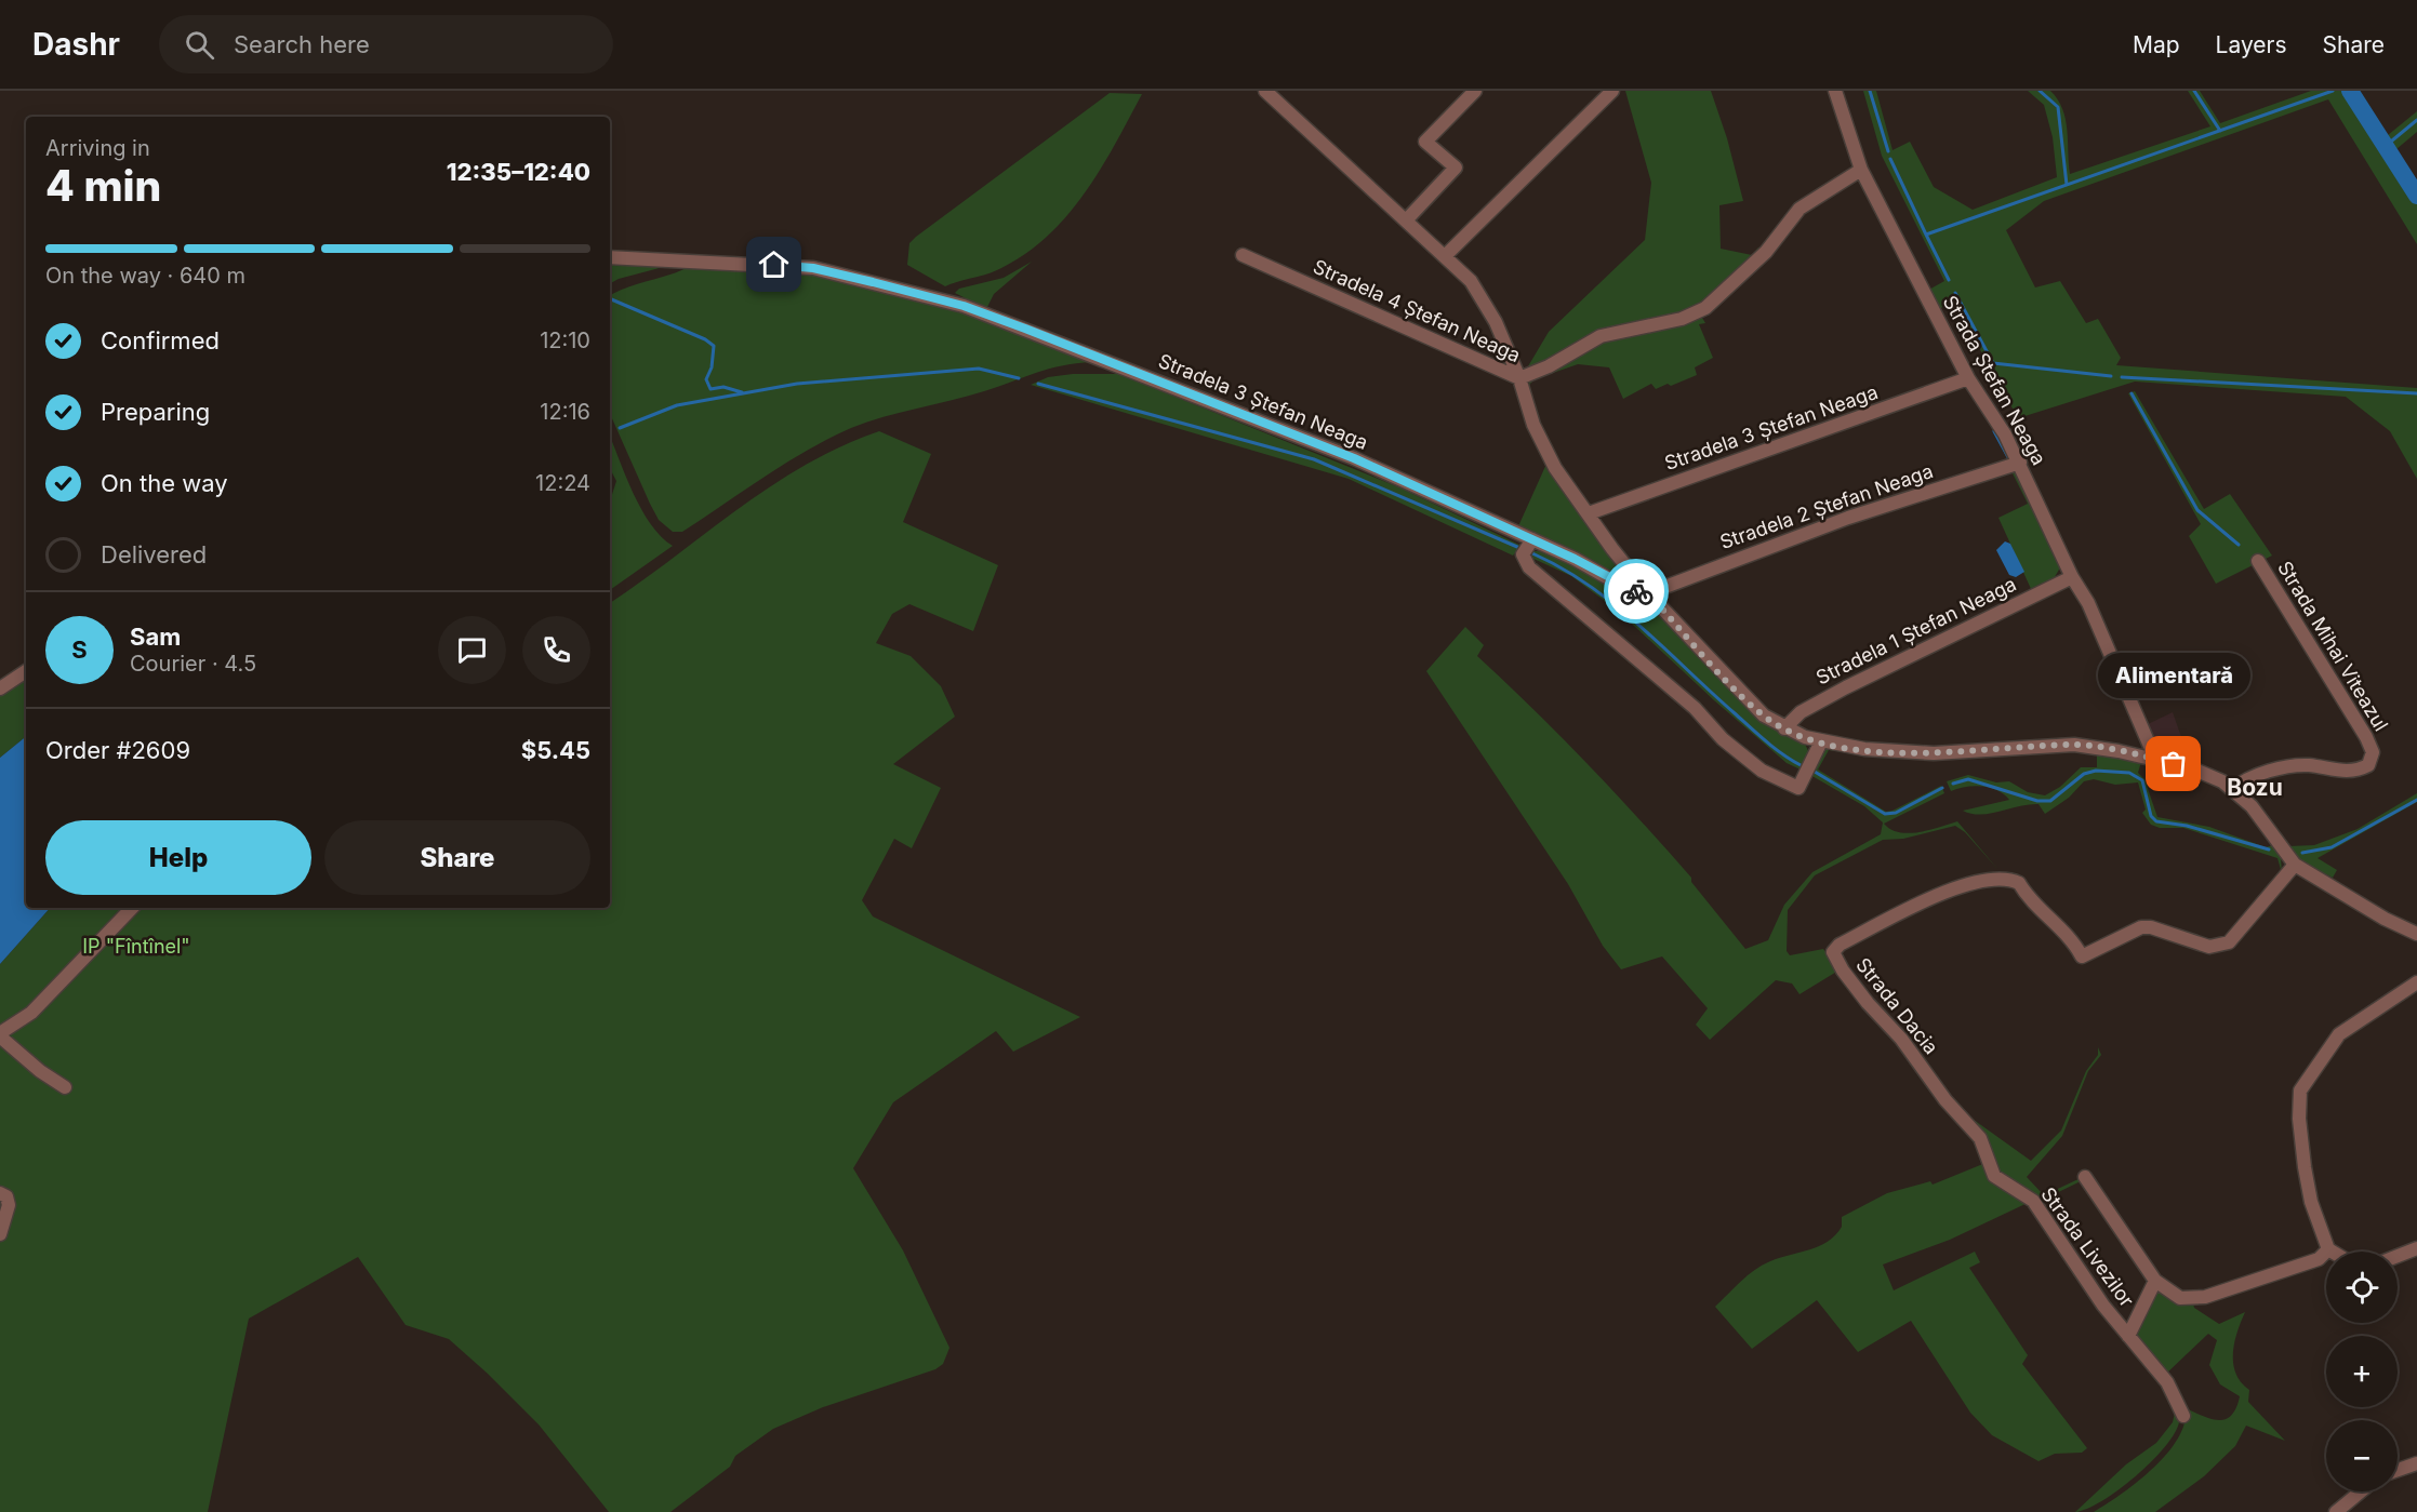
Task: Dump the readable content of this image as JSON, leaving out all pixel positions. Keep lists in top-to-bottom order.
{
  "streets": {
    "street": [
      "Stradela 4 Ștefan Neaga",
      "Strada Ștefan Neaga",
      "Stradela 3 Ștefan Neaga",
      "Stradela 2 Ștefan Neaga",
      "Stradela 1 Ștefan Neaga",
      "Strada Mihai Viteazul",
      "Strada Dacia",
      "Strada Livezilor"
    ]
  },
  "crossings": [
    ["Stradela 4 Ștefan Neaga", "Strada Ștefan Neaga"],
    ["Strada Ștefan Neaga", "Stradela 3 Ștefan Neaga"],
    ["Strada Ștefan Neaga", "Stradela 2 Ștefan Neaga"],
    ["Strada Ștefan Neaga", "Stradela 1 Ștefan Neaga"],
    ["Stradela 3 Ștefan Neaga", "Stradela 2 Ștefan Neaga"],
    ["Strada Dacia", "Strada Livezilor"]
  ],
  "districts": ["Bozu"],
  "parks": ["IP \"Fîntînel\""],
  "places": ["Alimentară"],
  "page": {
    "header": "Dashr",
    "search": "Search here",
    "nav": ["Map", "Layers", "Share"],
    "heading": ["4 min", "Arriving in", "12:35–12:40"],
    "panel": [
      "Sam",
      "Courier · 4.5",
      "Order #2609",
      "$5.45"
    ],
    "bar": "On the way · 640 m",
    "list": [
      ["Confirmed", "12:10"],
      ["Preparing", "12:16"],
      ["On the way", "12:24"],
      "Delivered"
    ],
    "round": "S",
    "bubble": "Alimentară",
    "buttons": ["Help", "Share"],
    "map_buttons": ["+", "−"]
  }
}
